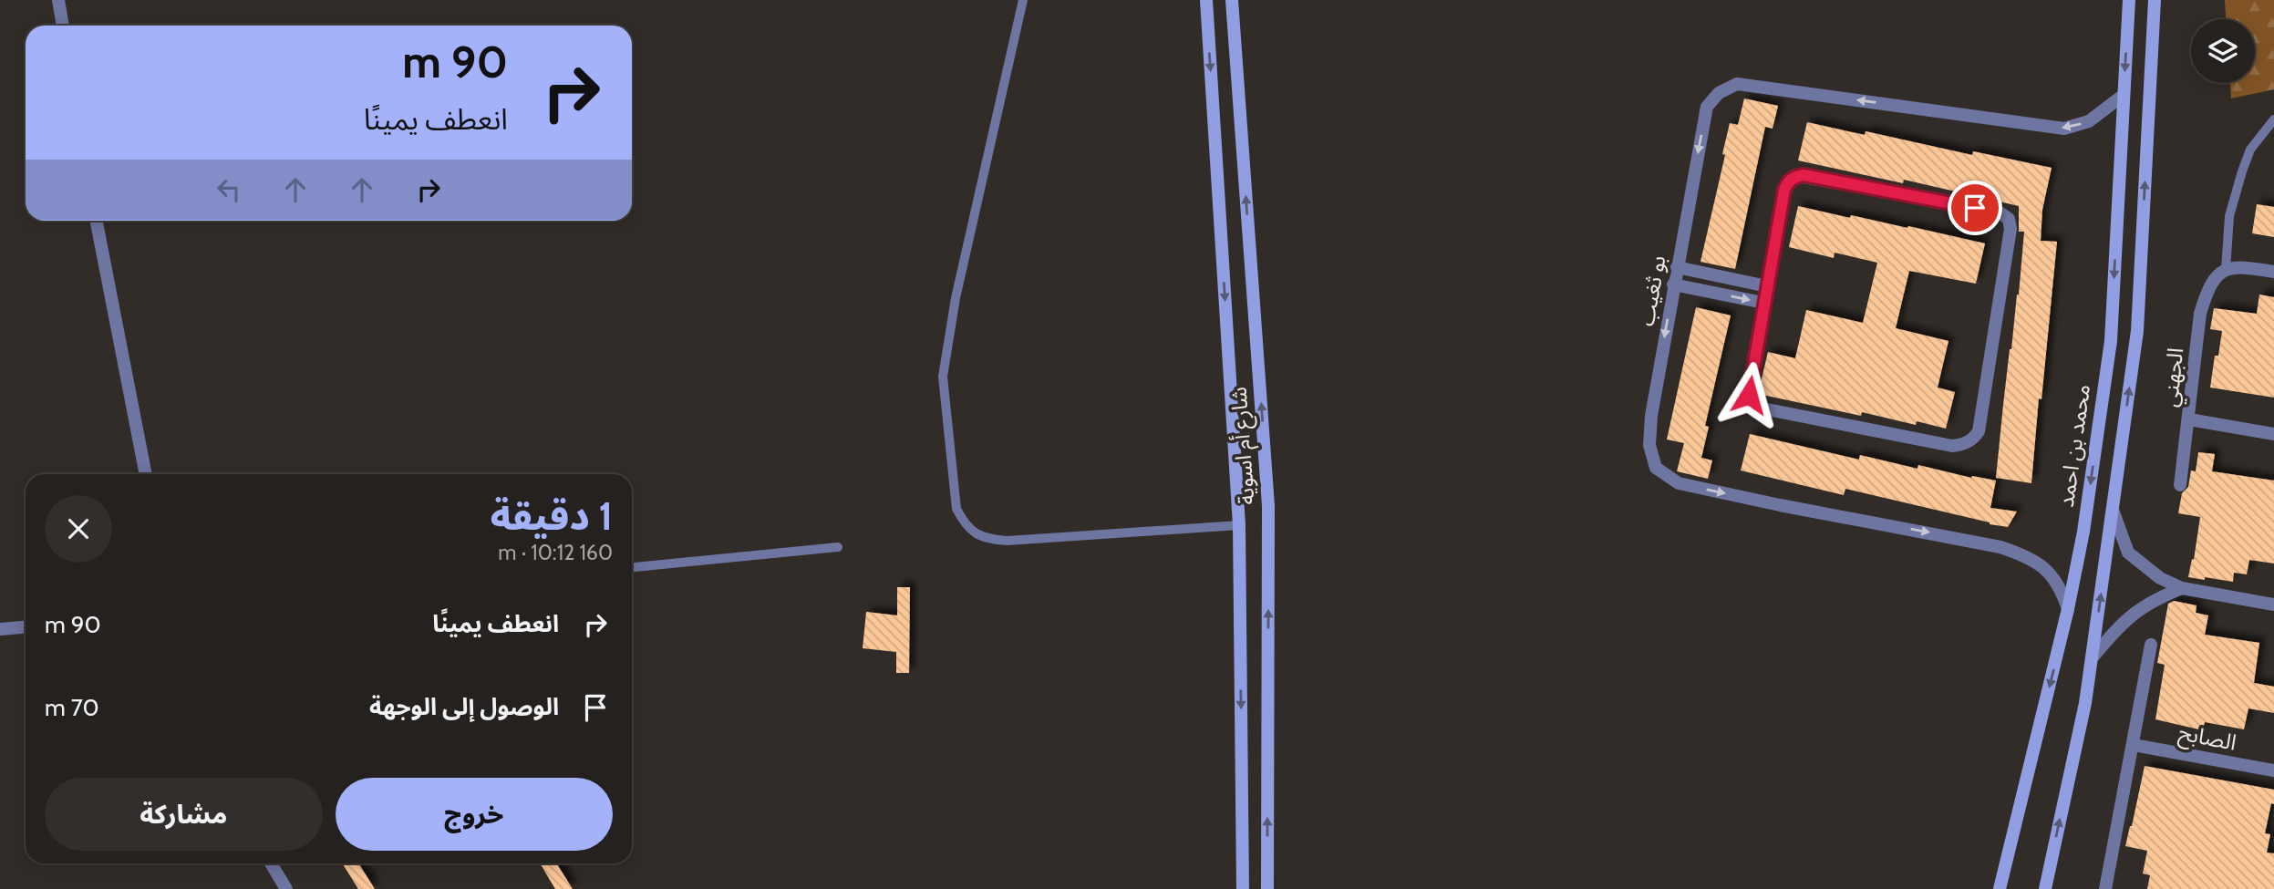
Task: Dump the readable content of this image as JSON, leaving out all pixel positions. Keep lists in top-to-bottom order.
{
  "streets": {
    "street": [
      "بو ثغيب",
      "الجهني",
      "شارع أم اسوية",
      "محمد بن احمد",
      "الصابح"
    ]
  },
  "crossings": [
    ["بو ثغيب", "محمد بن احمد"]
  ],
  "page": {
    "turn": ["90 m", "انعطف يمينًا"],
    "heading": ["1 دقيقة", "160 m · 10:12"],
    "list": [
      {
        "name": "انعطف يمينًا",
        "value": "90 m"
      },
      {
        "name": "الوصول إلى الوجهة",
        "value": "70 m"
      }
    ],
    "buttons": ["خروج", "مشاركة"]
  }
}
